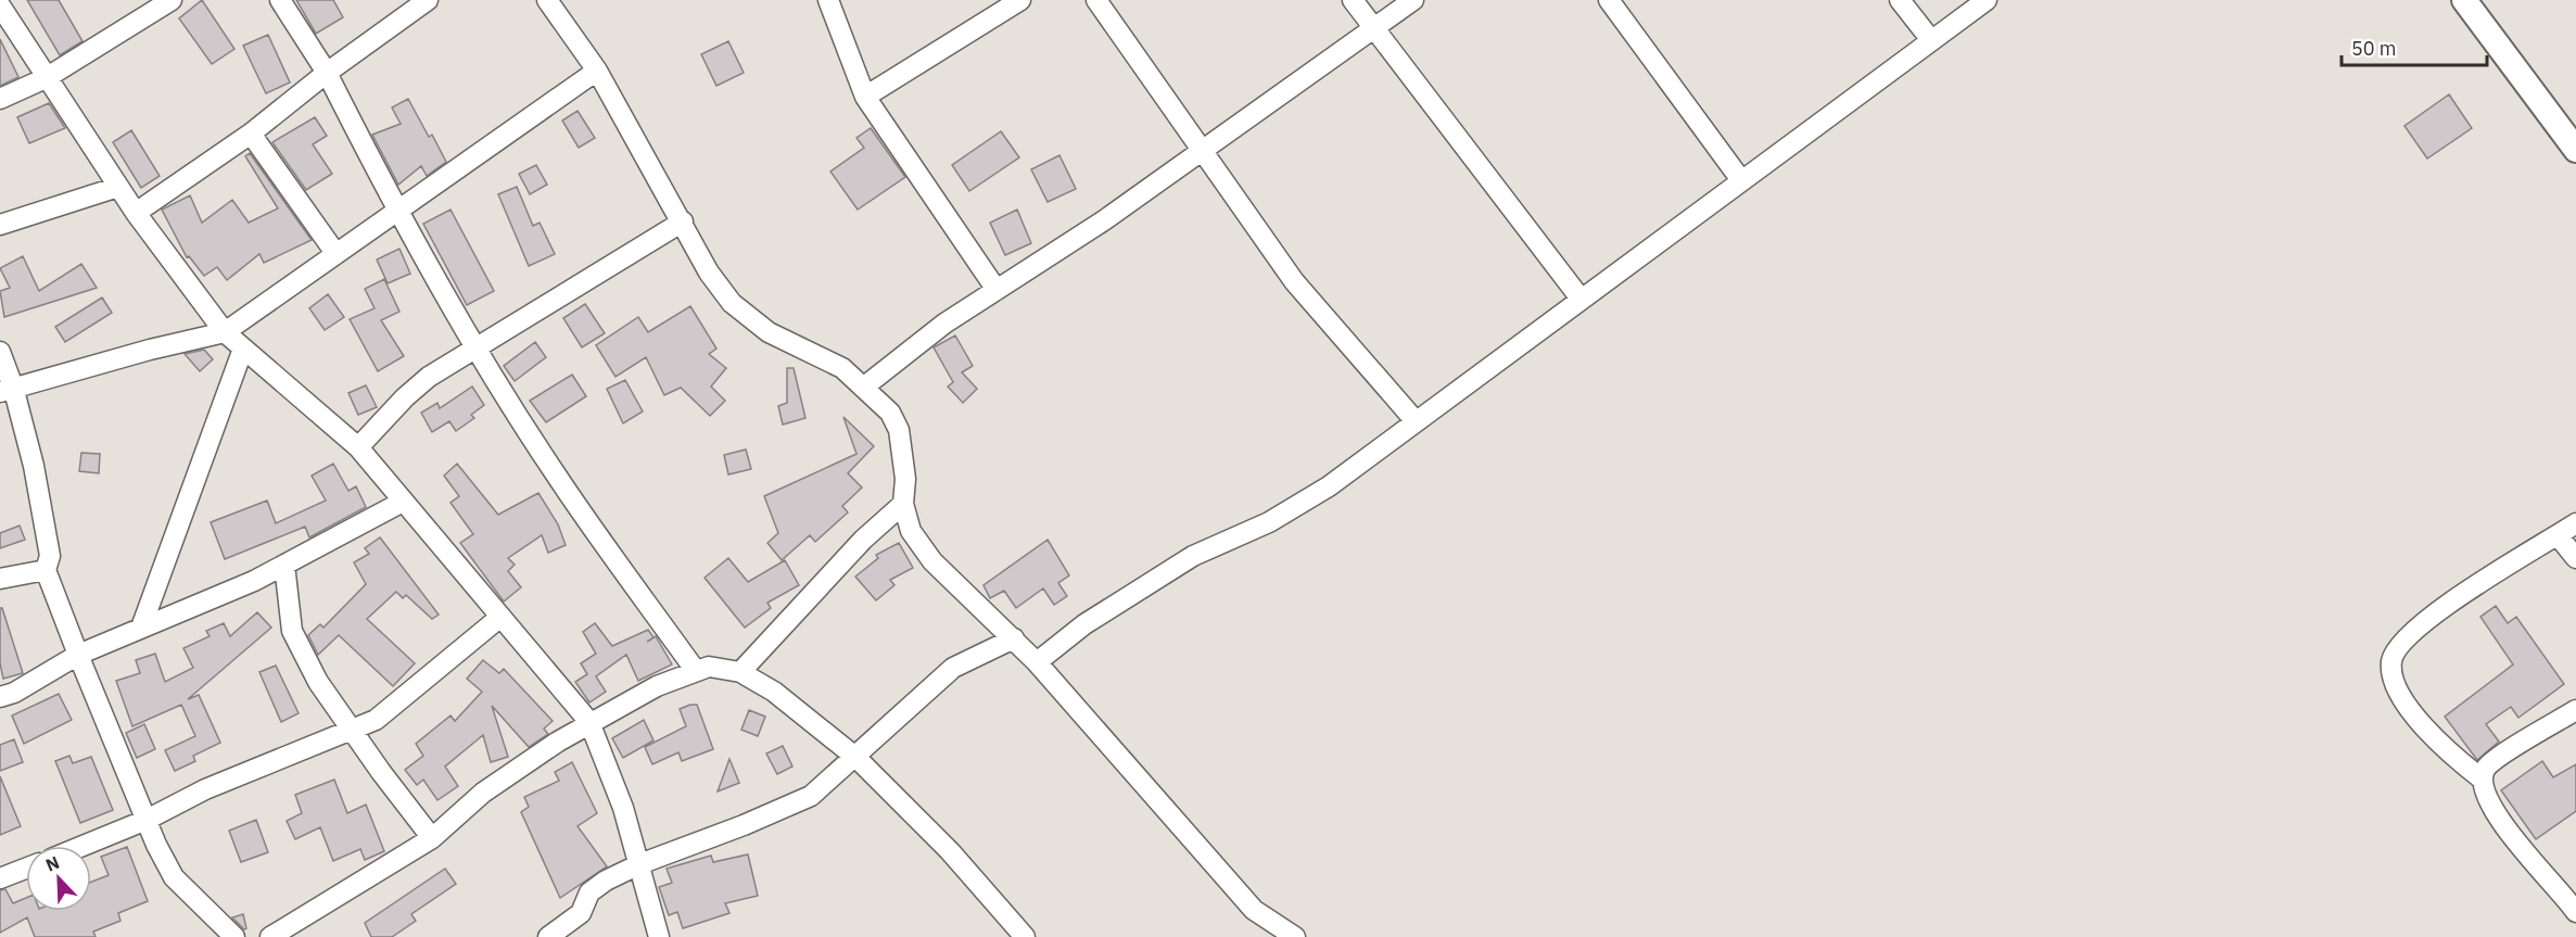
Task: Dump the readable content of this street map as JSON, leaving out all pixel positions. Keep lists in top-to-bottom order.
{
  "scale_bar": "50 m",
  "north": "top left"
}
